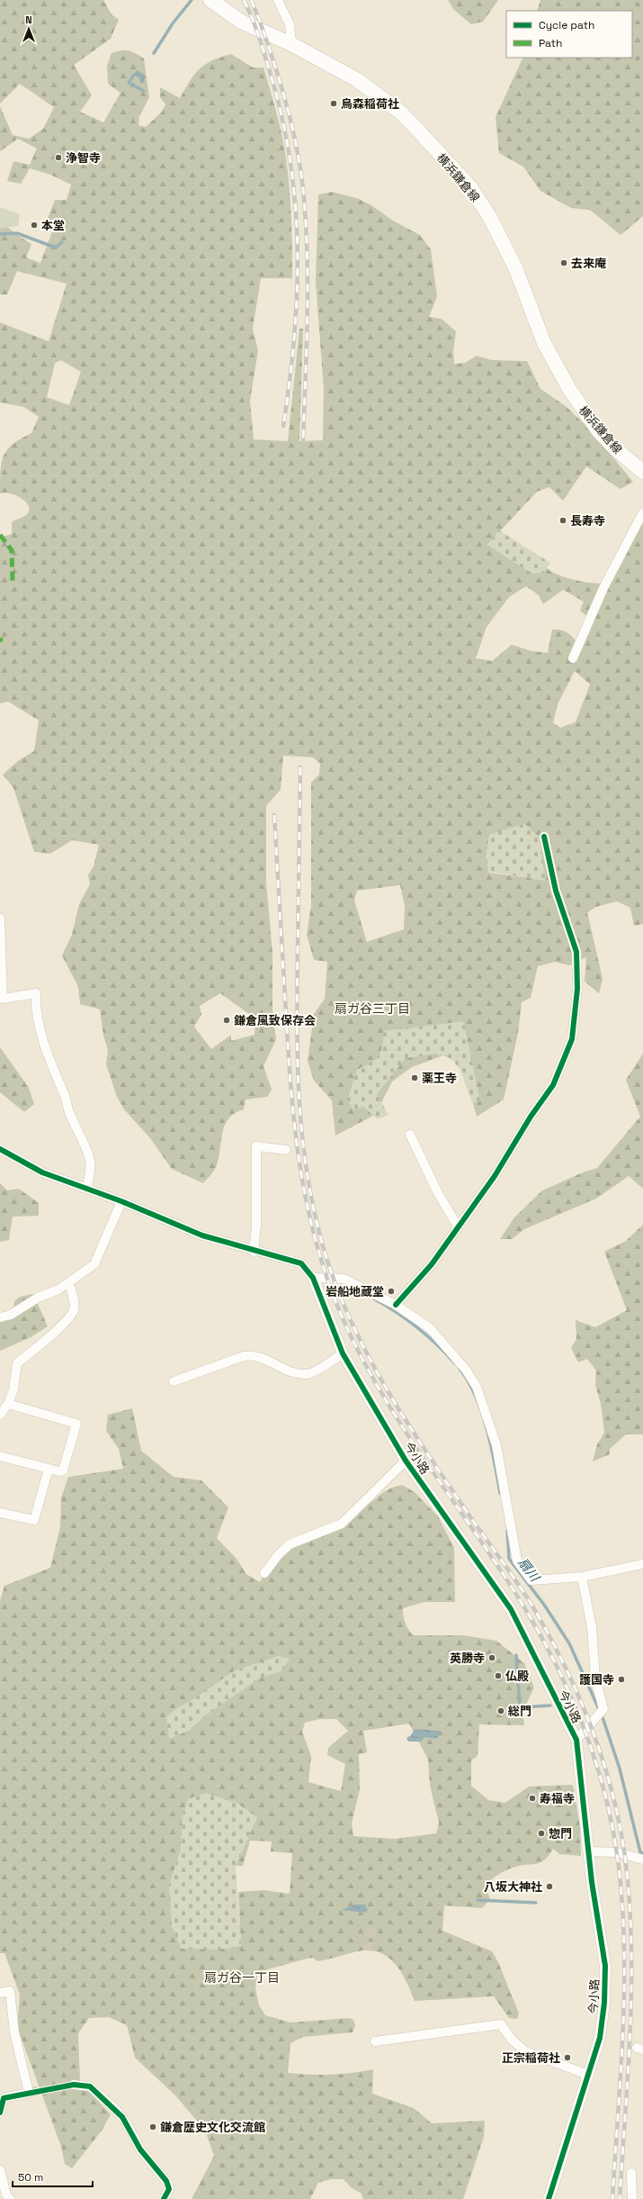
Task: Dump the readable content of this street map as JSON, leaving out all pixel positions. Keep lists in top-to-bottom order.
{
  "streets": {
    "main road": ["横浜鎌倉線"],
    "street": ["今小路"]
  },
  "districts": ["扇ガ谷三丁目", "扇ガ谷一丁目"],
  "water": ["扇川"],
  "places": [
    "烏森稲荷社",
    "浄智寺",
    "本堂",
    "去来庵",
    "長寿寺",
    "鎌倉風致保存会",
    "薬王寺",
    "岩船地蔵堂",
    "英勝寺",
    "仏殿",
    "護国寺",
    "総門",
    "寿福寺",
    "惣門",
    "八坂大神社",
    "正宗稲荷社",
    "鎌倉歴史文化交流館"
  ],
  "legend": ["Cycle path", "Path"],
  "scale_bar": "50 m",
  "north": "top"
}
